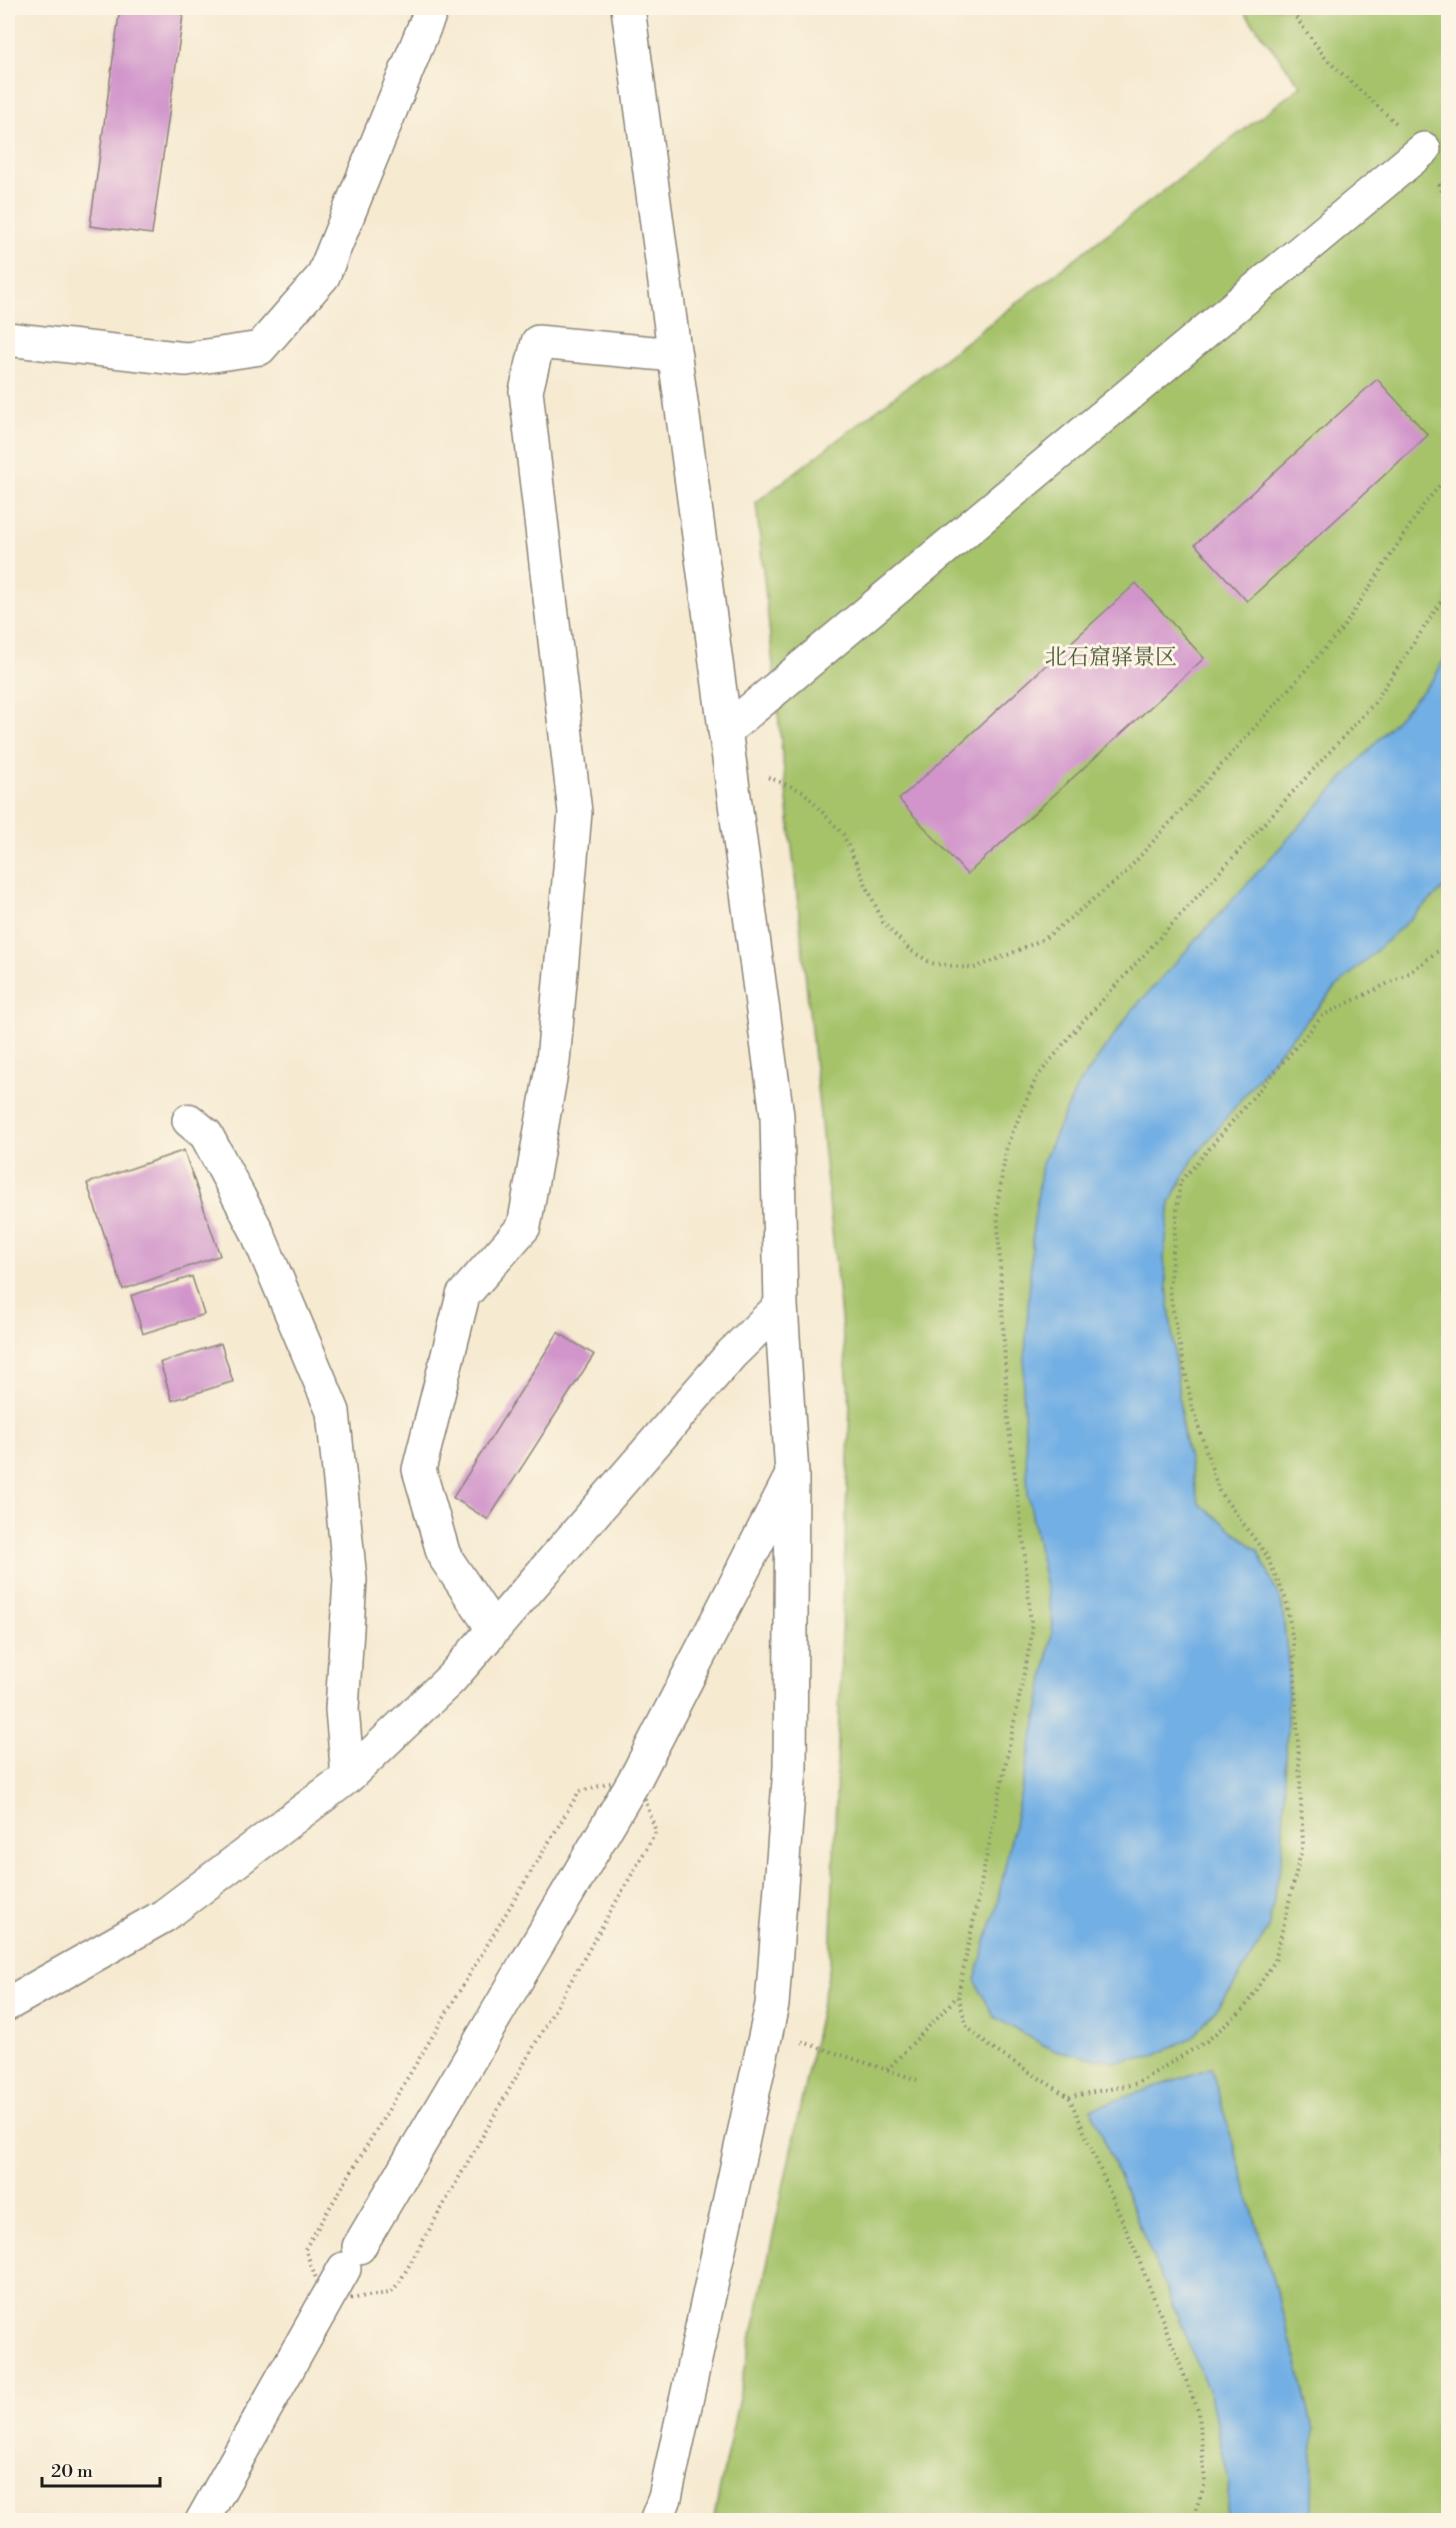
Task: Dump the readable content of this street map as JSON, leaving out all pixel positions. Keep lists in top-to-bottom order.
{
  "parks": ["北石窟驿景区"],
  "scale_bar": "20 m"
}
